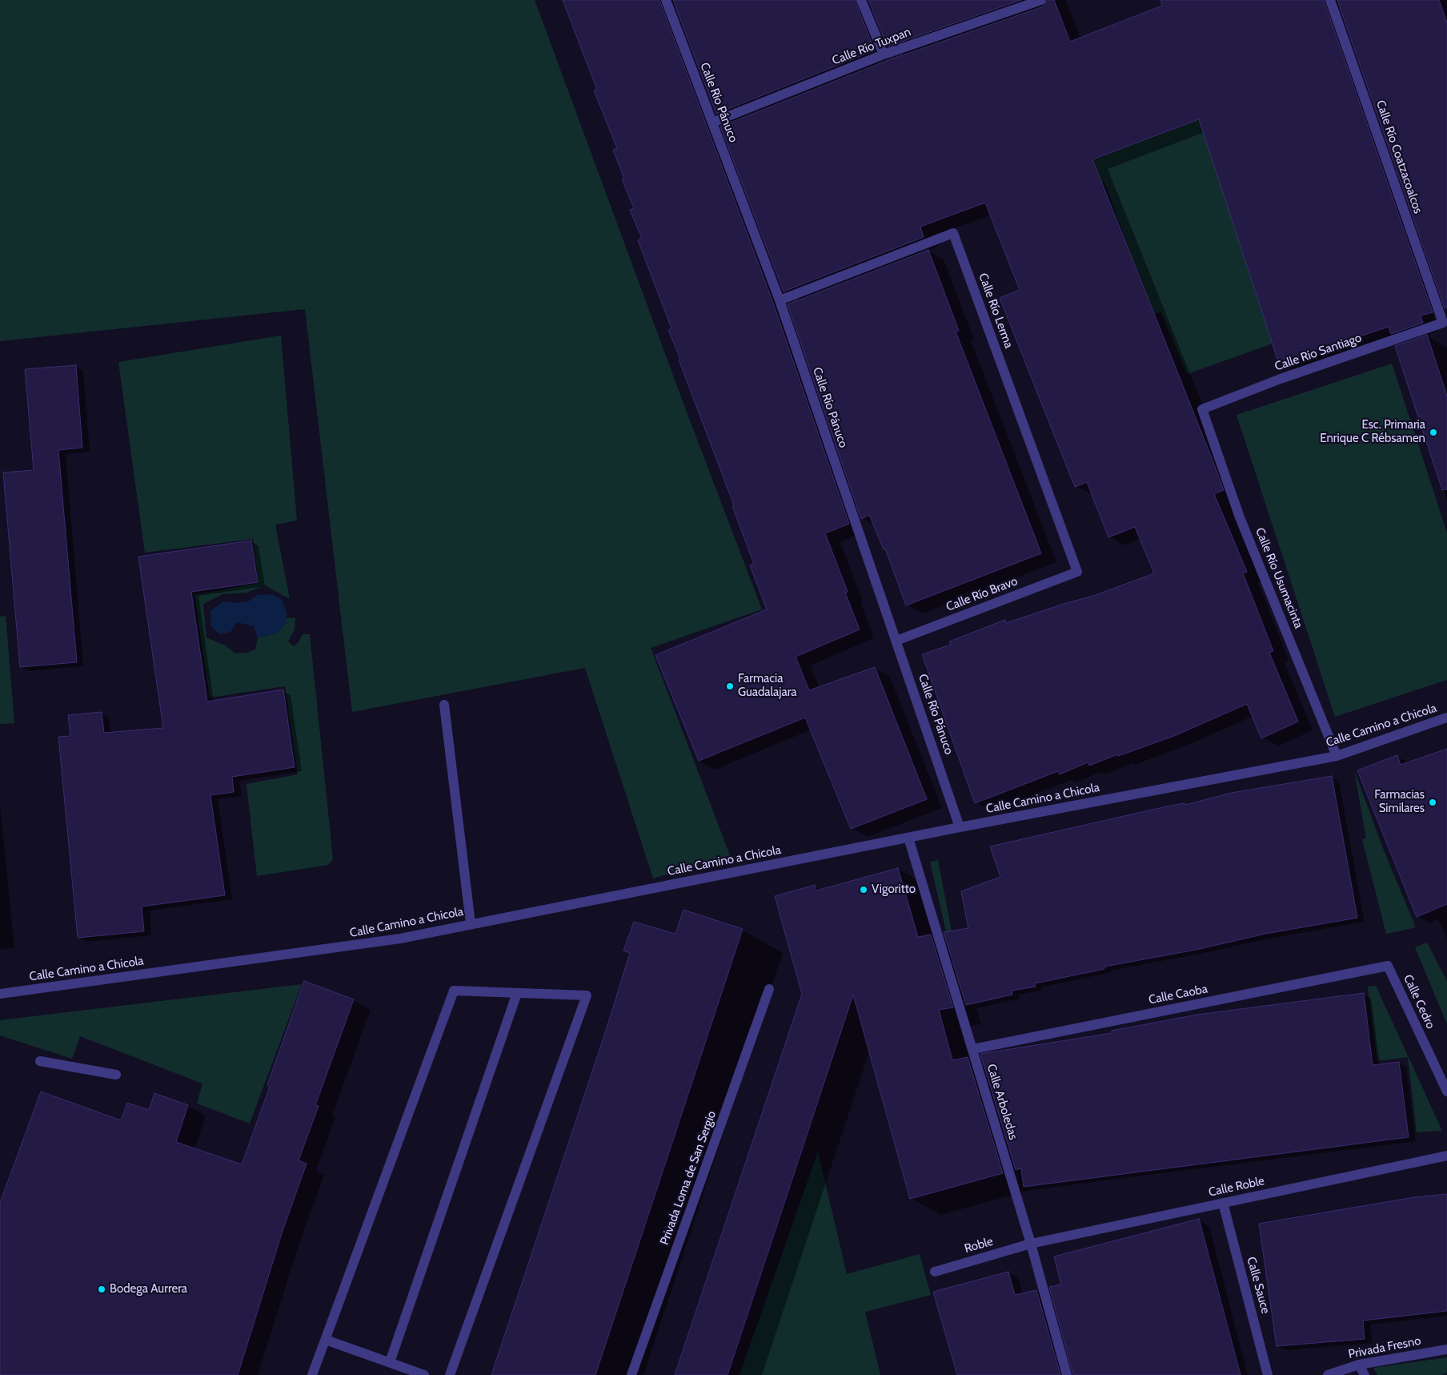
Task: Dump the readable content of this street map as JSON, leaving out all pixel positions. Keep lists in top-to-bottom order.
{
  "streets": {
    "street": [
      "Calle Río Tuxpan",
      "Calle Río Pánuco",
      "Calle Río Coatzacoalcos",
      "Calle Río Lerma",
      "Calle Río Santiago",
      "Calle Río Usumacinta",
      "Calle Río Bravo",
      "Calle Camino a Chicola",
      "Calle Caoba",
      "Calle Cedro",
      "Calle Arboledas",
      "Privada Loma de San Sergio",
      "Calle Roble",
      "Roble",
      "Calle Sauce",
      "Privada Fresno"
    ]
  },
  "crossings": [
    ["Calle Río Tuxpan", "Calle Río Pánuco"],
    ["Calle Río Pánuco", "Calle Río Lerma"],
    ["Calle Río Pánuco", "Calle Río Bravo"],
    ["Calle Río Pánuco", "Calle Camino a Chicola"],
    ["Calle Río Coatzacoalcos", "Calle Río Santiago"],
    ["Calle Río Lerma", "Calle Río Bravo"],
    ["Calle Río Santiago", "Calle Río Usumacinta"],
    ["Calle Río Usumacinta", "Calle Camino a Chicola"],
    ["Calle Camino a Chicola", "Calle Arboledas"],
    ["Calle Caoba", "Calle Cedro"],
    ["Calle Caoba", "Calle Arboledas"],
    ["Calle Arboledas", "Calle Roble"],
    ["Calle Arboledas", "Roble"],
    ["Calle Roble", "Roble"],
    ["Calle Roble", "Calle Sauce"]
  ],
  "places": [
    "Esc. Primaria Enrique C Rébsamen",
    "Farmacia Guadalajara",
    "Farmacias Similares",
    "Vigoritto",
    "Bodega Aurrera"
  ]
}
